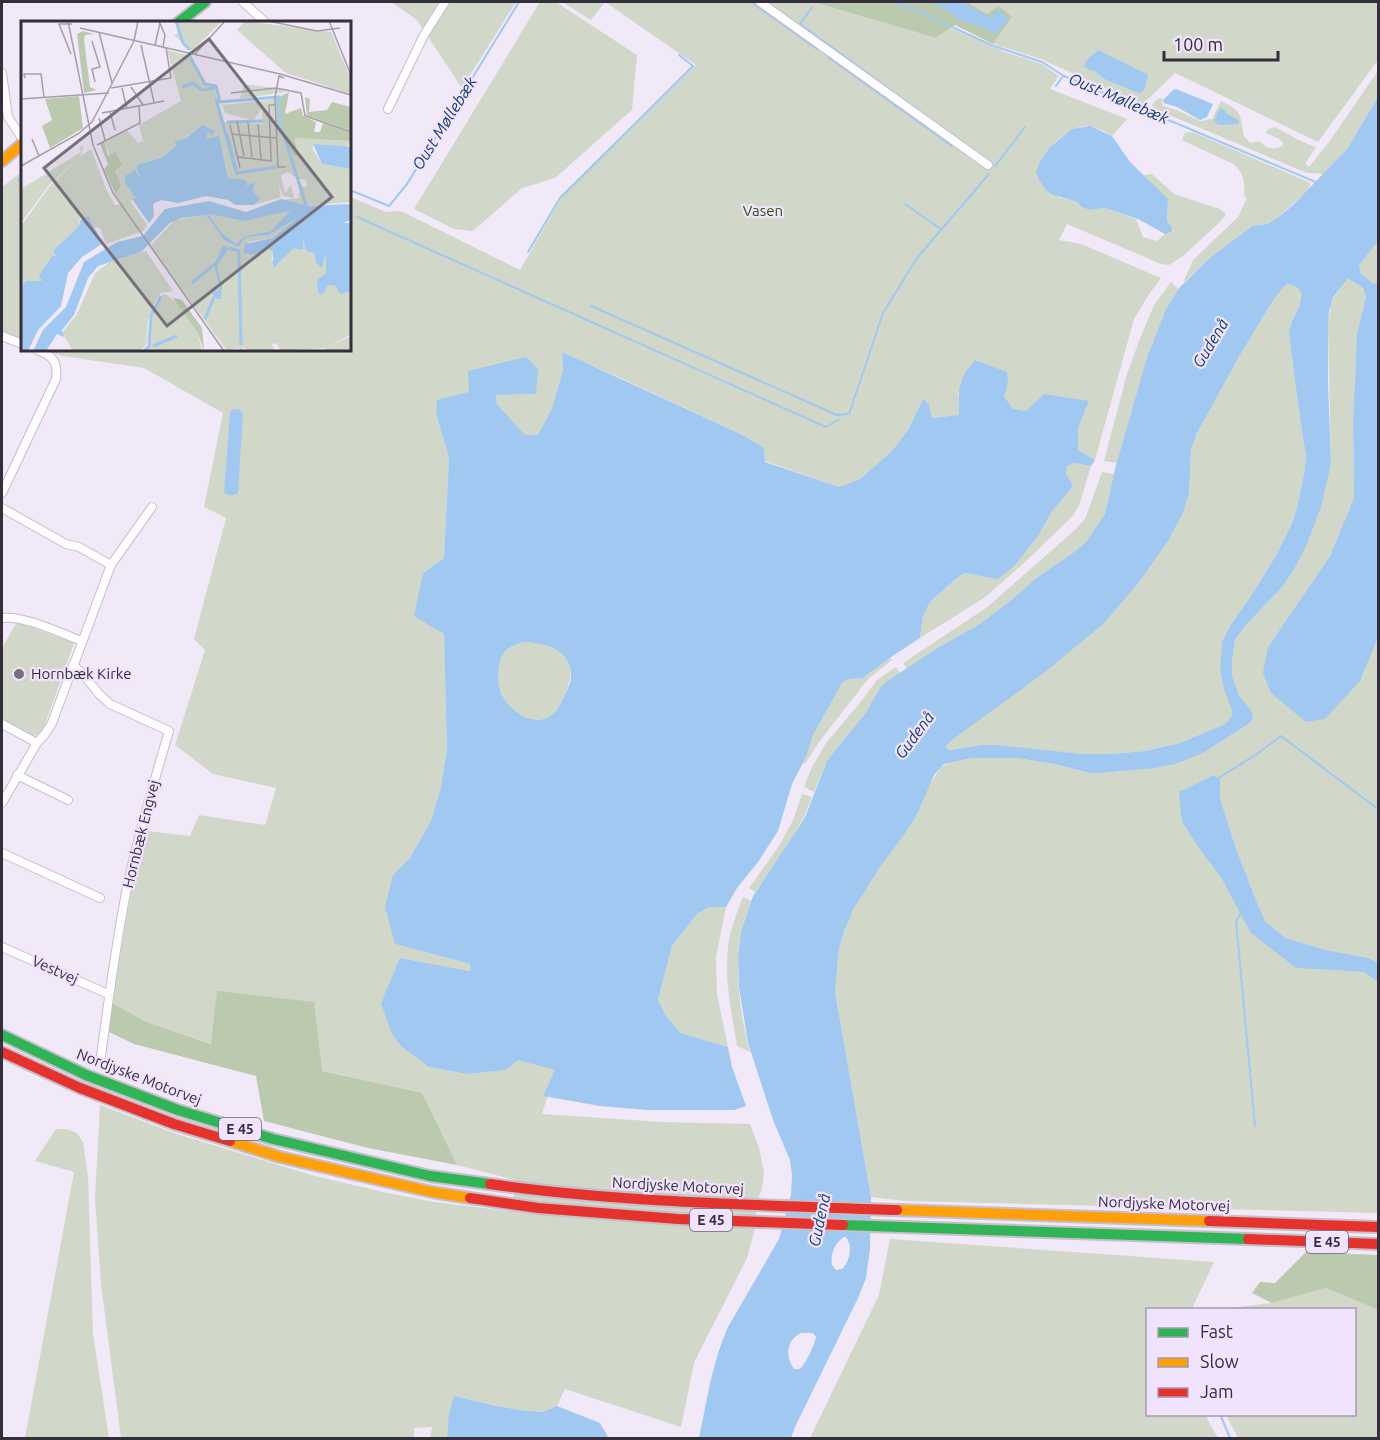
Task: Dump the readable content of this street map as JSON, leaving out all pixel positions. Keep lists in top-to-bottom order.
{
  "streets": {
    "main road": ["Nordjyske Motorvej", "E 45"],
    "street": ["Hornbæk Engvej", "Vestvej"]
  },
  "crossings": [
    ["Hornbæk Engvej", "Vestvej"]
  ],
  "water": ["Oust Møllebæk", "Gudenå"],
  "parks": ["Vasen"],
  "places": ["Hornbæk Kirke"],
  "legend": ["Fast", "Slow", "Jam"],
  "scale_bar": "100 m"
}
